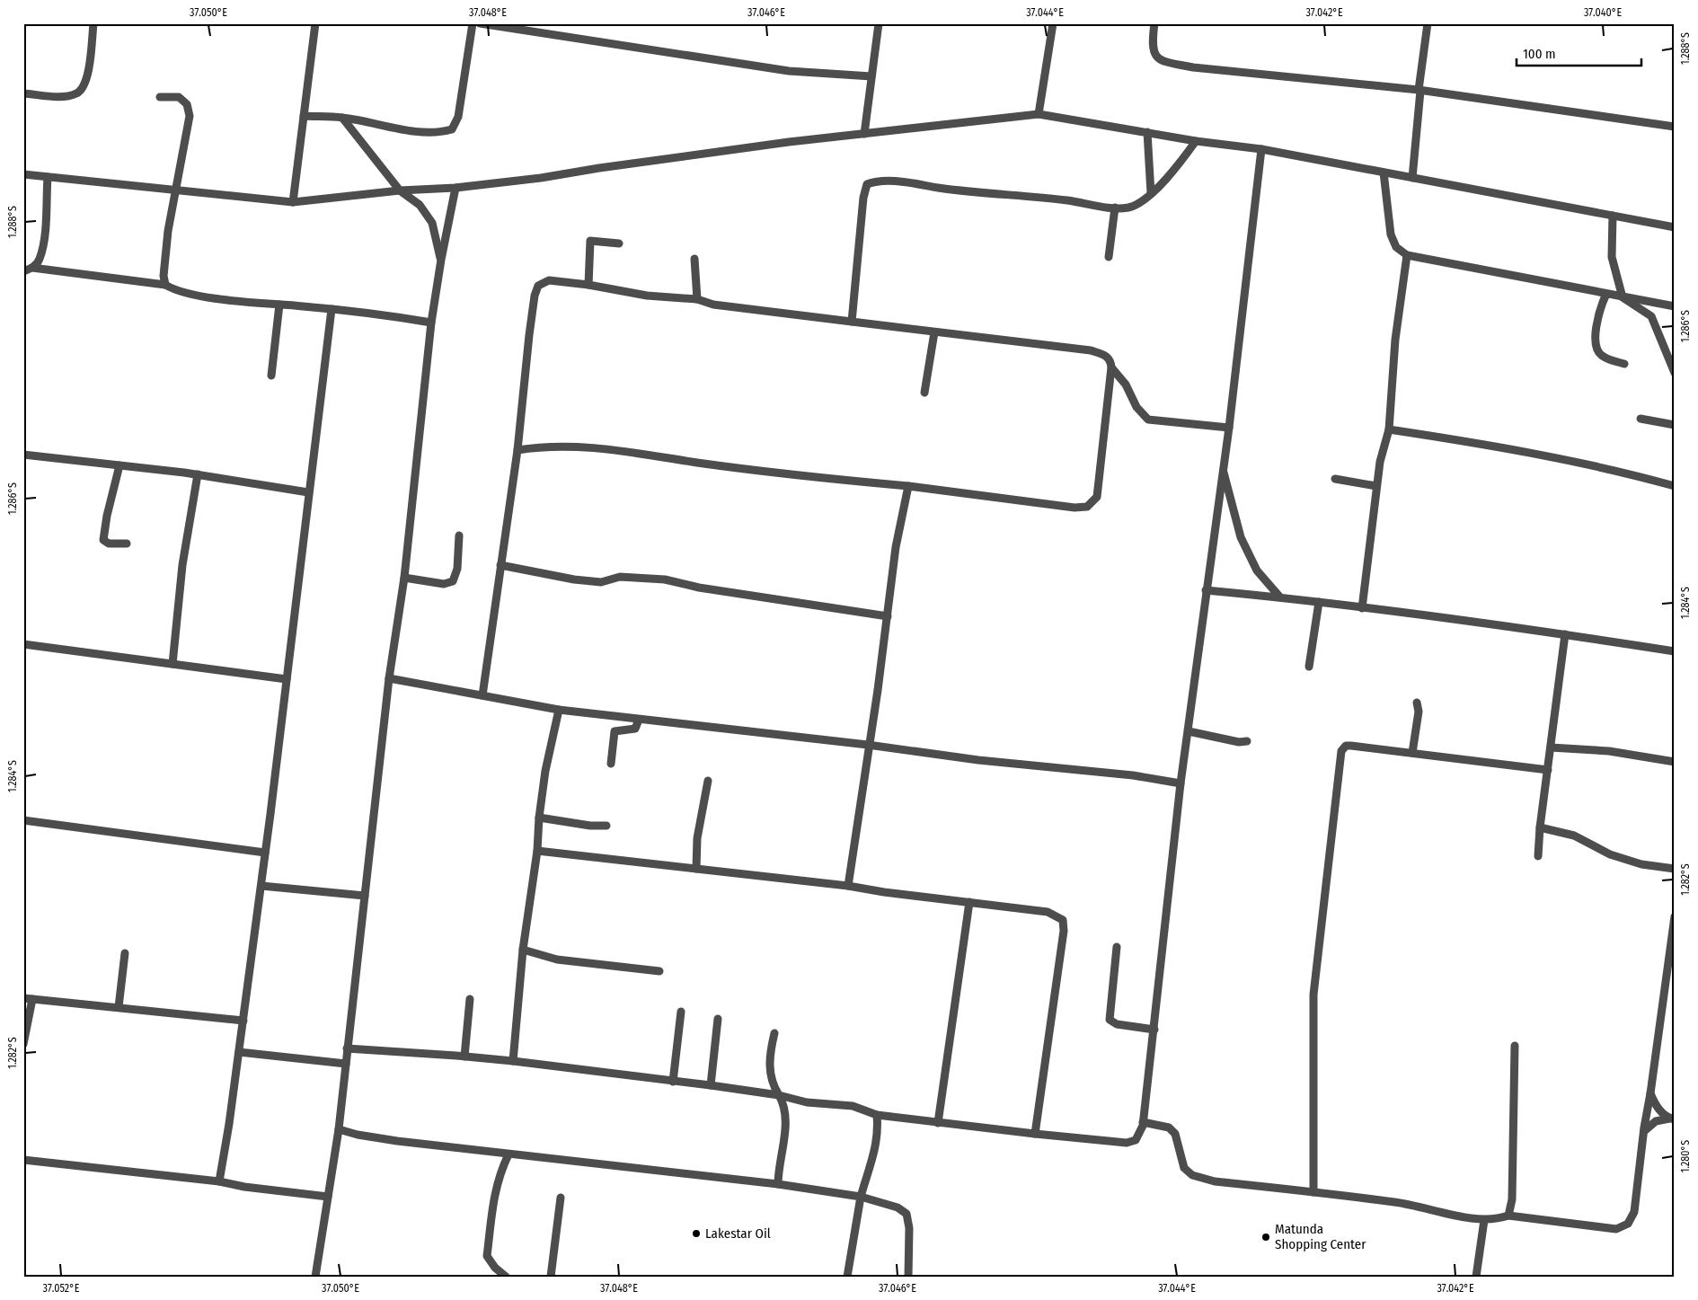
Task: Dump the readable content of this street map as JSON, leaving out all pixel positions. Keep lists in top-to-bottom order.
{
  "places": ["Lakestar Oil", "Matunda Shopping Center"],
  "scale_bar": "100 m",
  "coordinates": [
    "37.050°E",
    "37.048°E",
    "37.046°E",
    "37.044°E",
    "37.042°E",
    "37.040°E",
    "1.288°S",
    "1.286°S",
    "1.284°S",
    "1.282°S",
    "1.280°S",
    "37.052°E"
  ]
}
